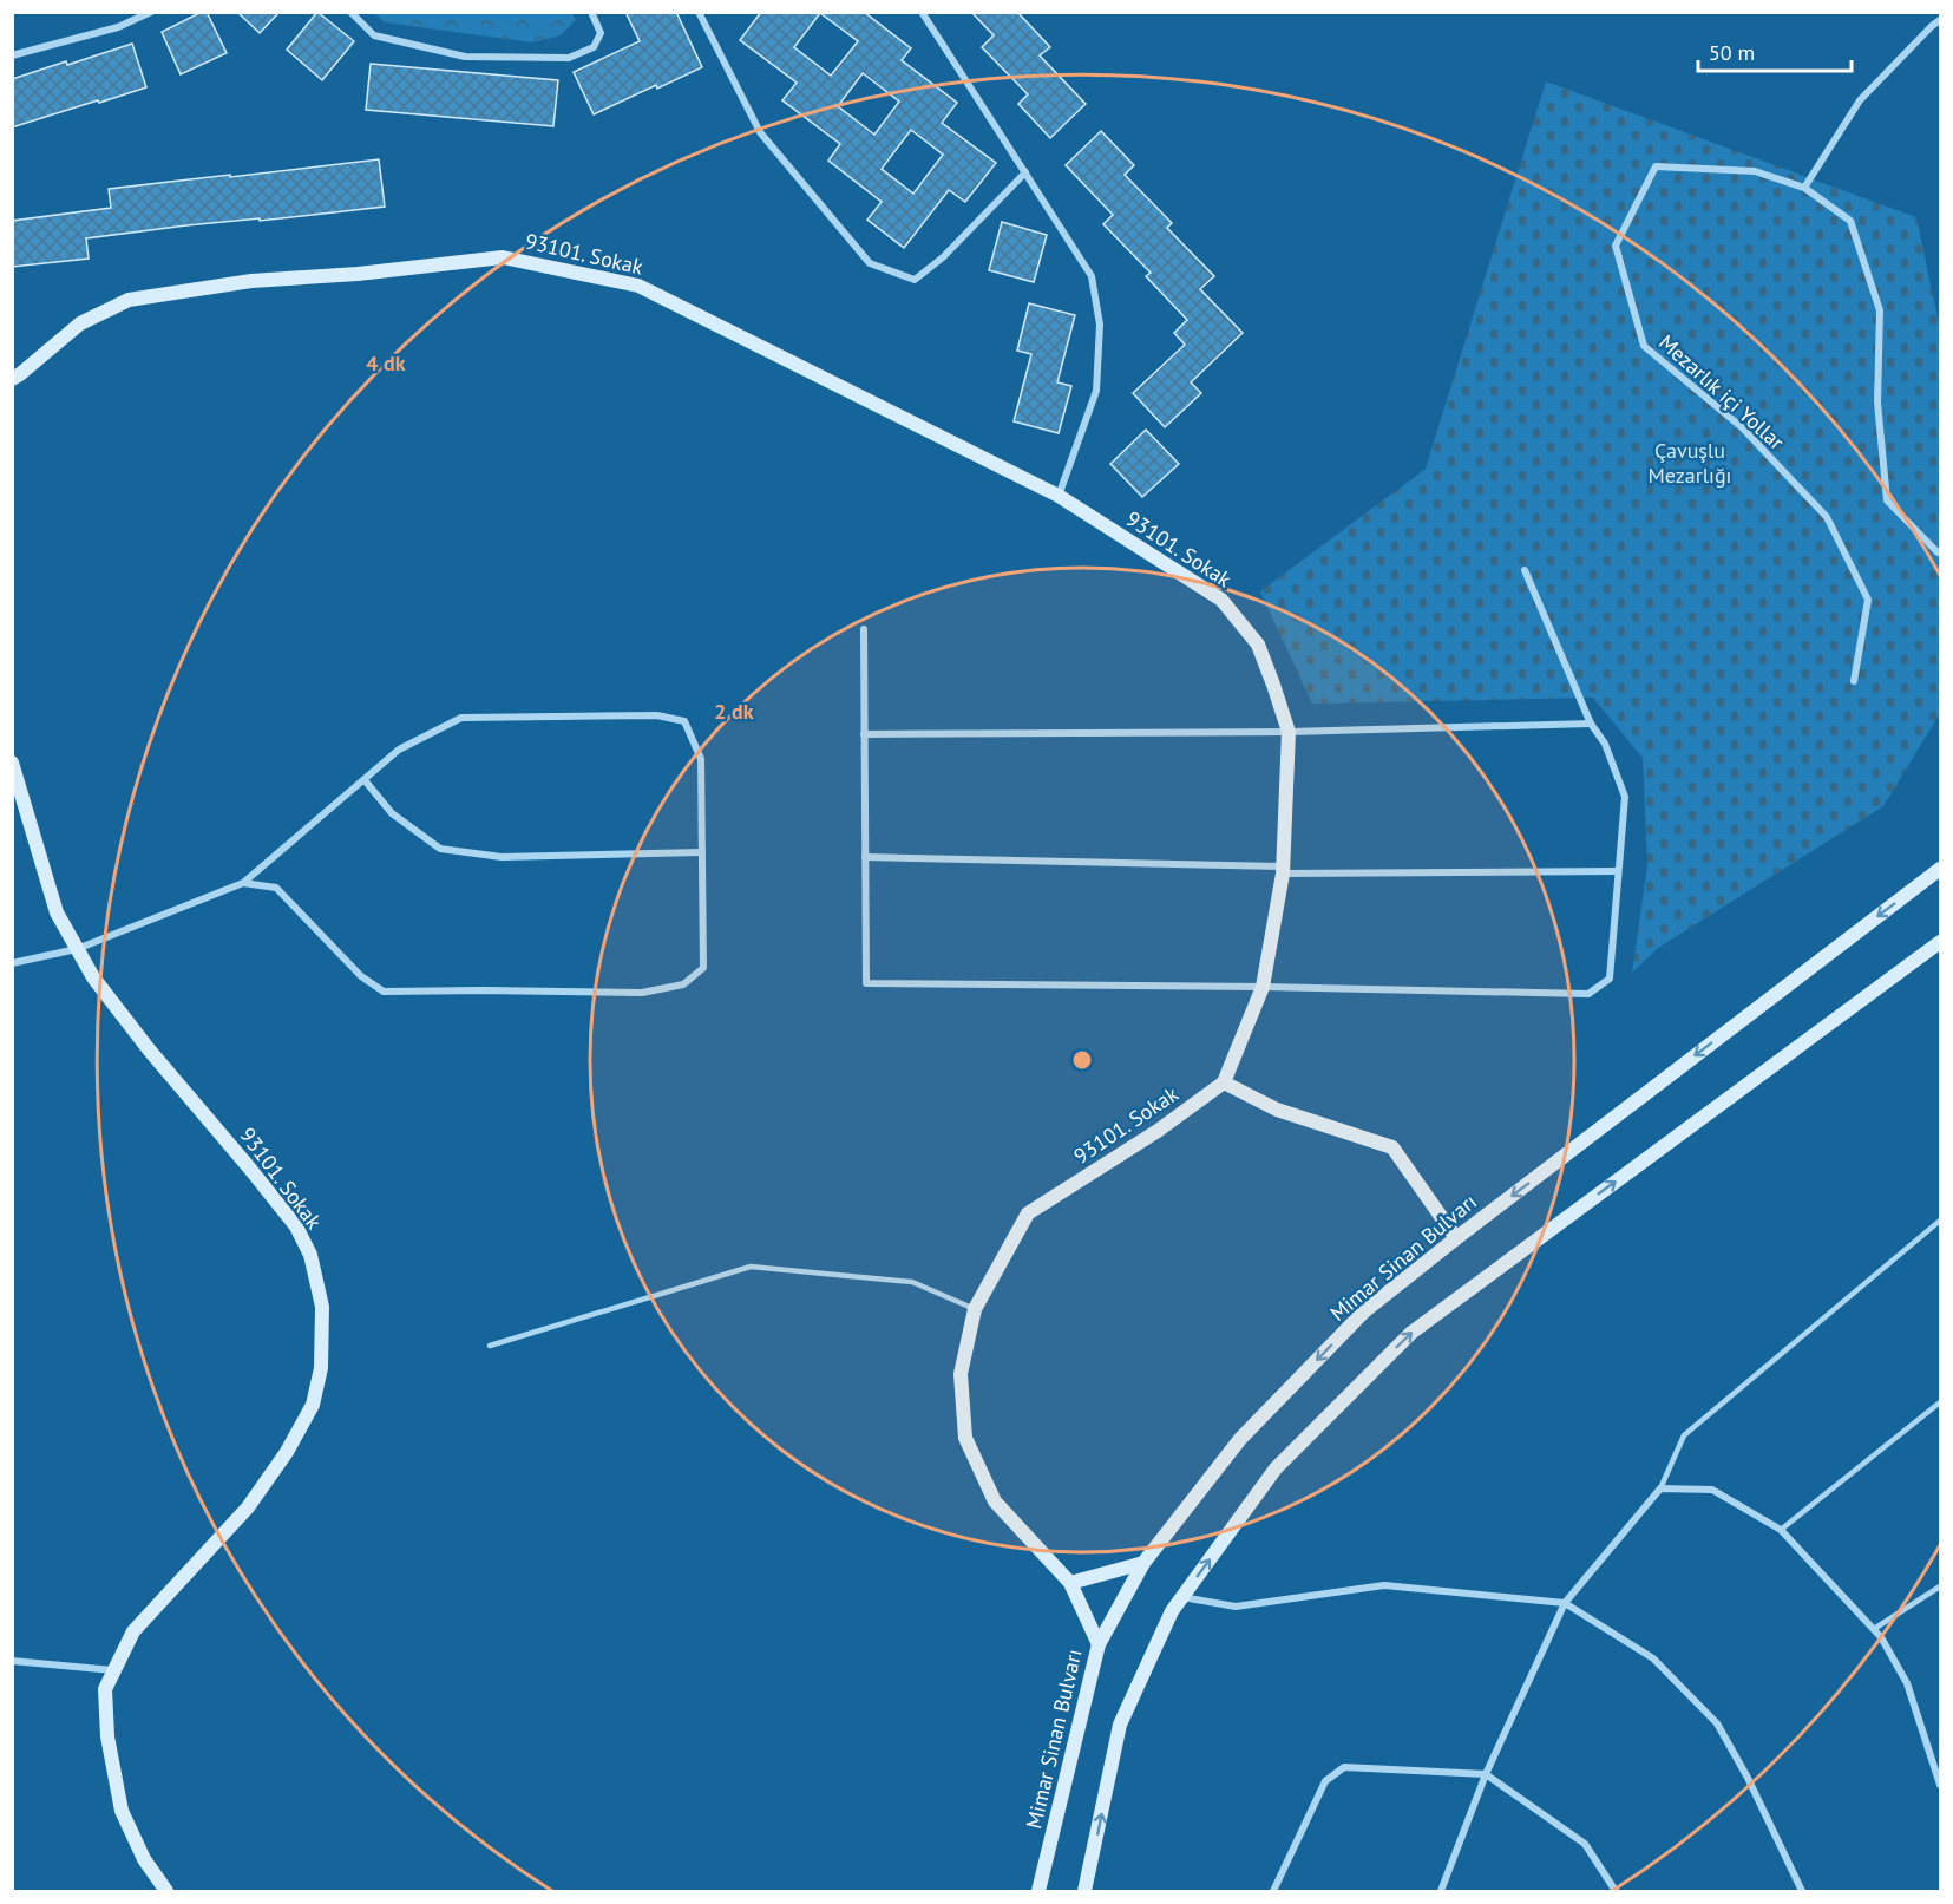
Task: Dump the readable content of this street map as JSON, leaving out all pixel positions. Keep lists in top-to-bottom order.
{
  "streets": {
    "street": ["93101. Sokak", "Mezarlık içi Yollar", "Mimar Sinan Bulvarı"]
  },
  "crossings": [
    ["93101. Sokak", "Mimar Sinan Bulvarı"]
  ],
  "parks": ["Çavuşlu Mezarlığı"],
  "scale_bar": "50 m",
  "rings": ["4 dk", "2 dk"]
}
